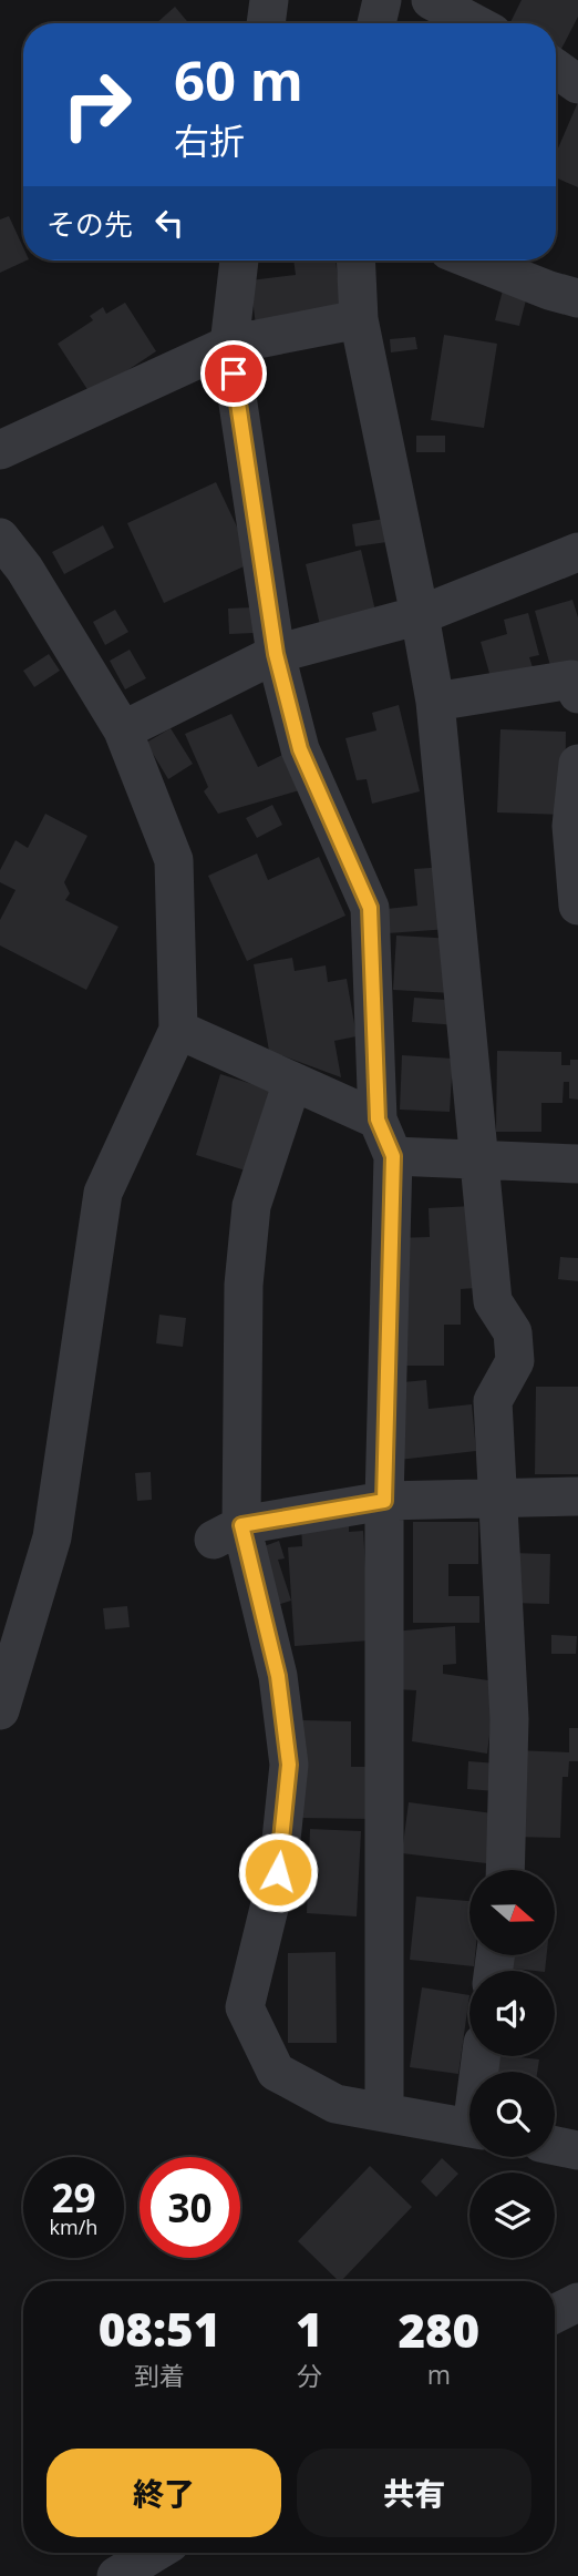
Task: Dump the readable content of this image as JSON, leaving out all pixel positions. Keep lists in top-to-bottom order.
{
  "north": "right",
  "page": {
    "turn": ["60 m", "右折"],
    "then": "その先",
    "speed": "29 km/h",
    "limit": "30",
    "eta": [
      "08:51",
      "到着",
      "1",
      "分",
      "280",
      "m"
    ],
    "buttons": ["終了", "共有"]
  }
}
